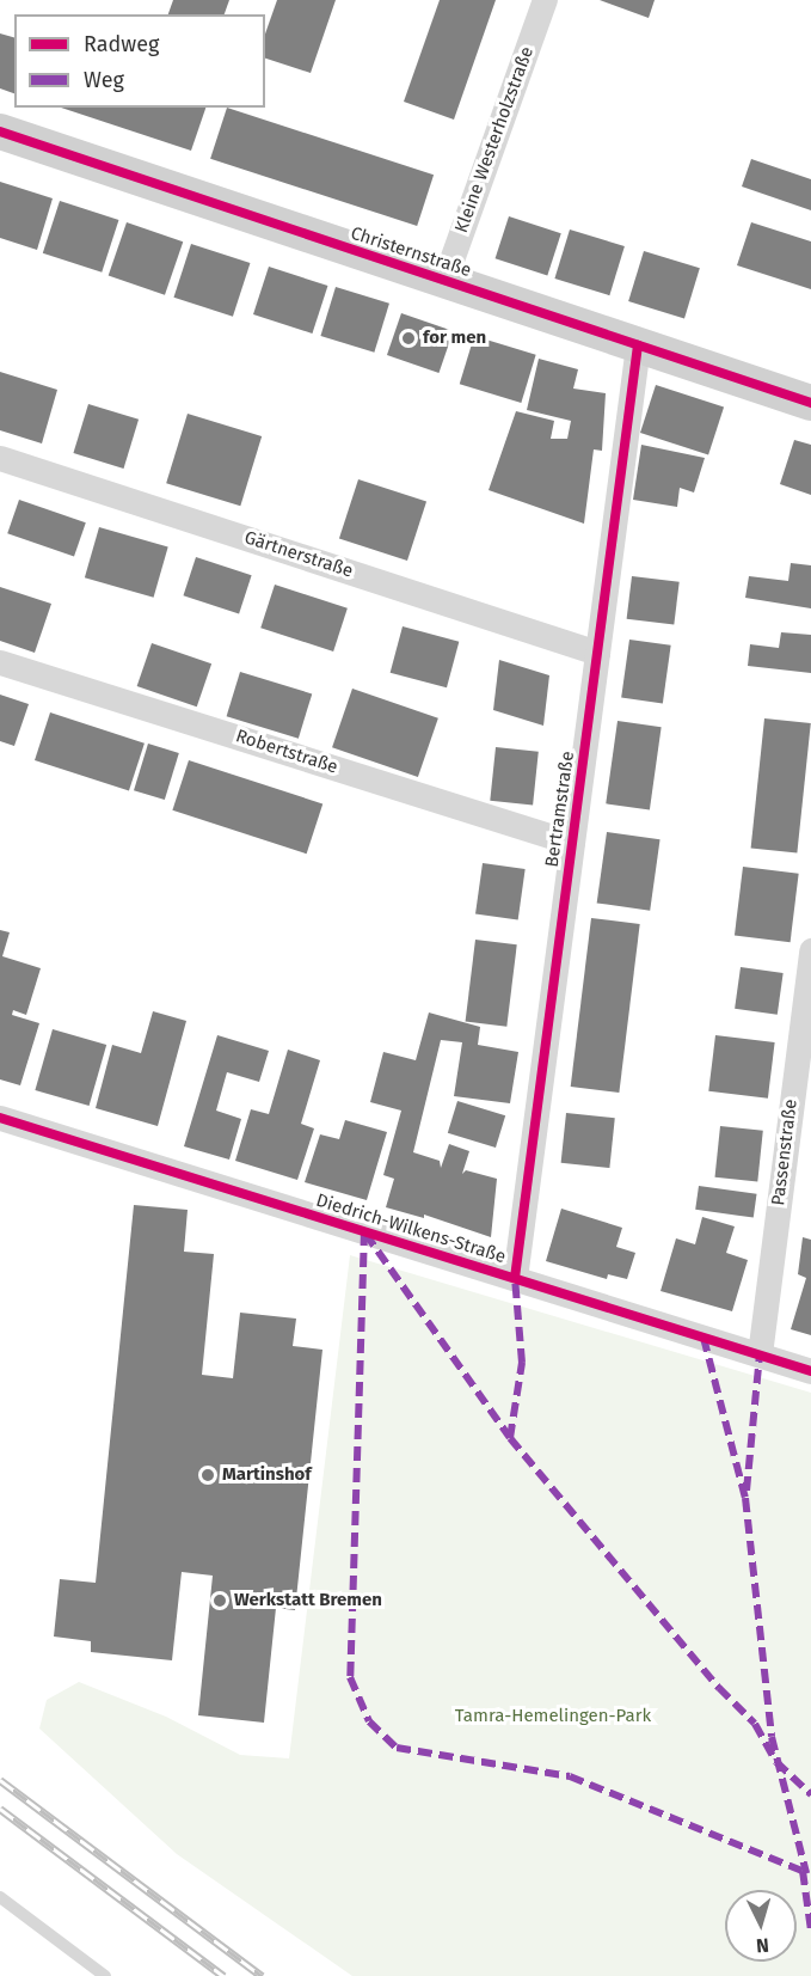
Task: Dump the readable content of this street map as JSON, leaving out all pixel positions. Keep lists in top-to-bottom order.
{
  "streets": {
    "street": [
      "Kleine Westerholzstraße",
      "Christernstraße",
      "Gärtnerstraße",
      "Robertstraße",
      "Bertramstraße",
      "Passenstraße",
      "Diedrich-Wilkens-Straße"
    ]
  },
  "crossings": [
    ["Kleine Westerholzstraße", "Christernstraße"],
    ["Christernstraße", "Bertramstraße"],
    ["Gärtnerstraße", "Bertramstraße"],
    ["Robertstraße", "Bertramstraße"],
    ["Bertramstraße", "Diedrich-Wilkens-Straße"],
    ["Passenstraße", "Diedrich-Wilkens-Straße"]
  ],
  "parks": ["Tamra-Hemelingen-Park"],
  "places": ["for men", "Martinshof", "Werkstatt Bremen"],
  "legend": ["Radweg", "Weg"],
  "north": "bottom"
}
